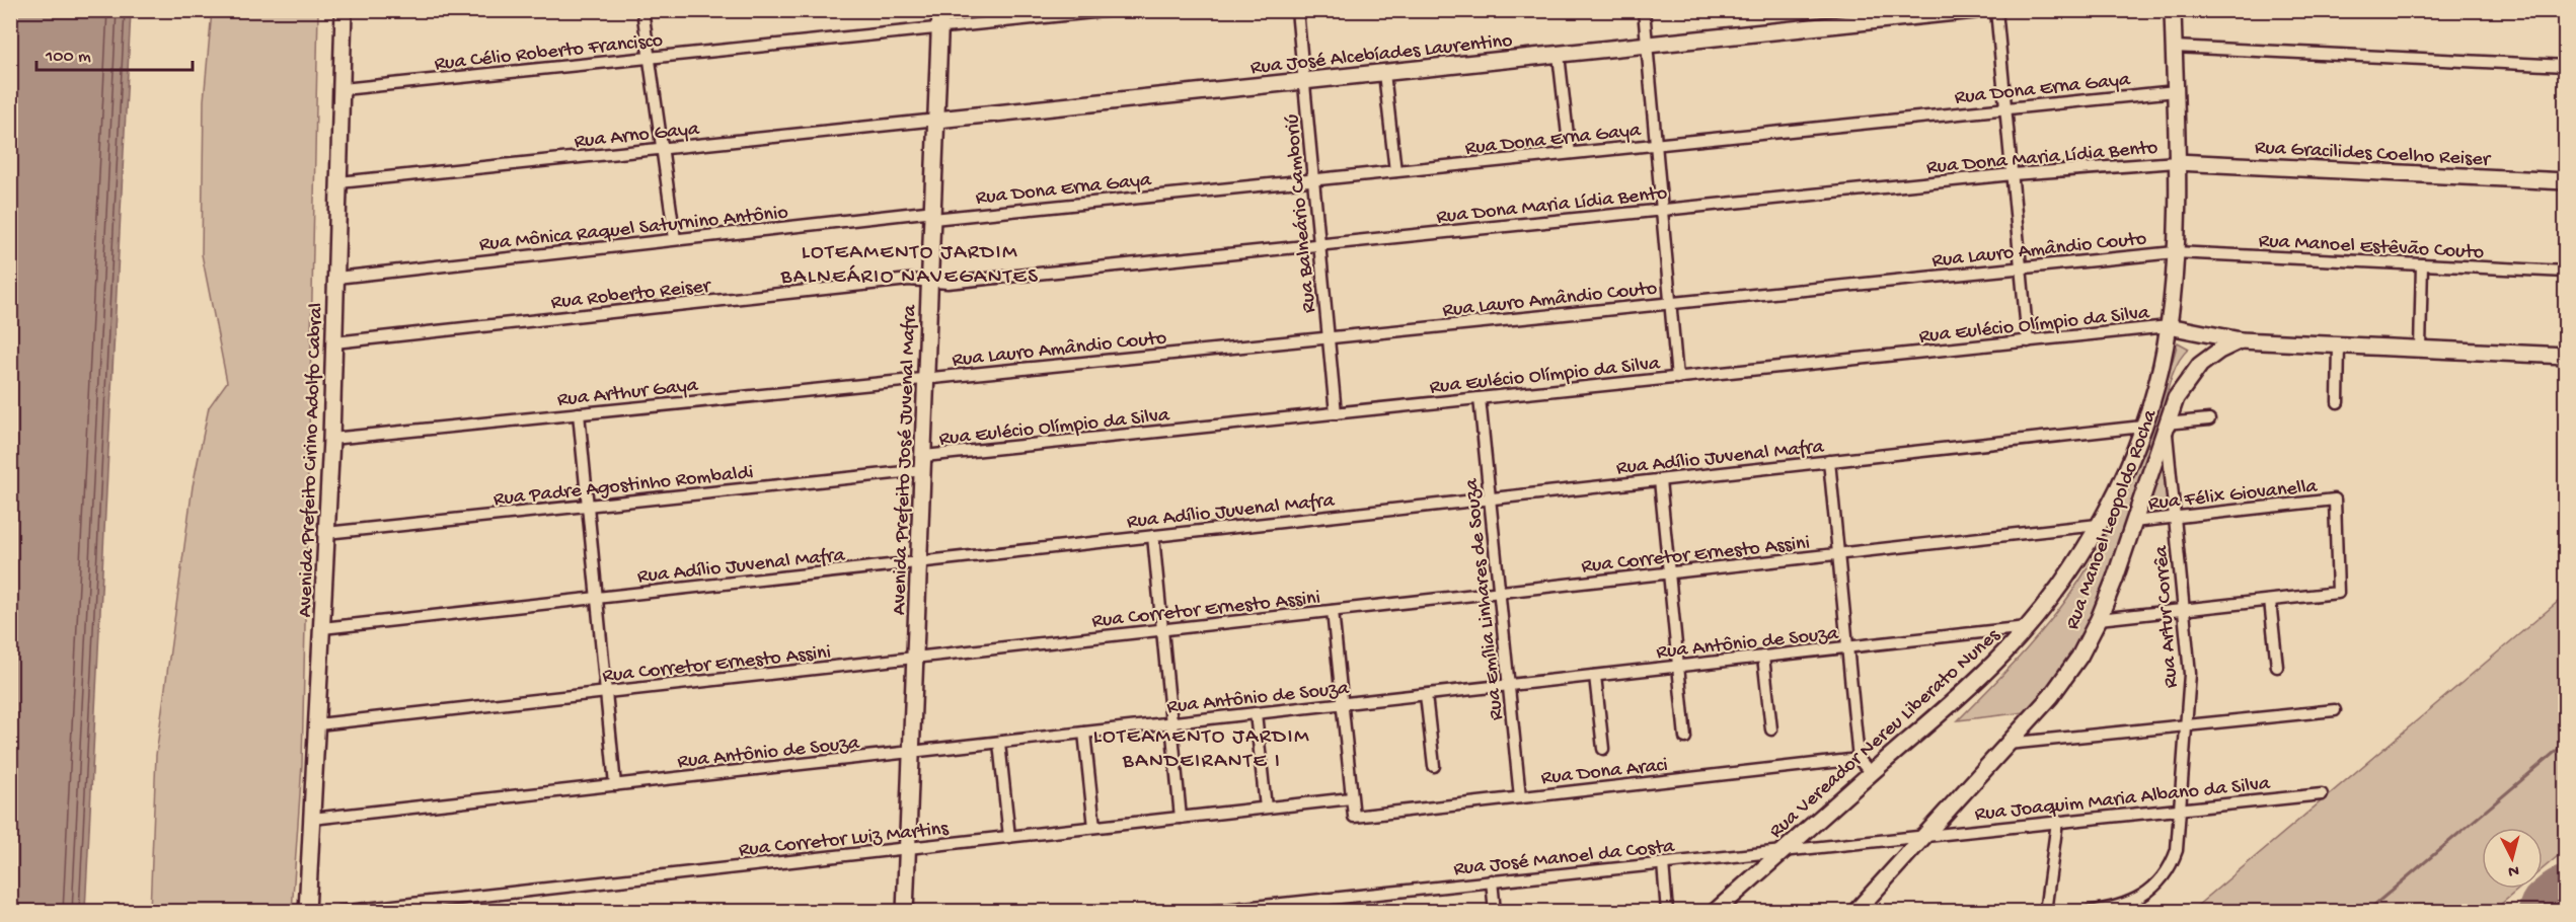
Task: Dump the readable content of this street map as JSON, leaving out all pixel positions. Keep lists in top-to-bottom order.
{
  "streets": {
    "main road": [
      "Rua José Alcebíades Laurentino",
      "Rua Gracilides Coelho Reiser",
      "Avenida Prefeito Cirino Adolfo Cabral",
      "Avenida Prefeito José Juvenal Mafra",
      "Rua Manoel Leopoldo Rocha",
      "Rua Vereador Nereu Liberato Nunes"
    ],
    "street": [
      "Rua Célio Roberto Francisco",
      "Rua Dona Erna Gaya",
      "Rua Arno Gaya",
      "Rua Dona Maria Lídia Bento",
      "Rua Balneário Camboriú",
      "Rua Mônica Raquel Saturnino Antônio",
      "Rua Manoel Estêvão Couto",
      "Rua Lauro Amândio Couto",
      "Rua Roberto Reiser",
      "Rua Eulécio Olímpio da Silva",
      "Rua Arthur Gaya",
      "Rua Adílio Juvenal Mafra",
      "Rua Padre Agostinho Rombaldi",
      "Rua Félix Giovanella",
      "Rua Corretor Ernesto Assini",
      "Rua Emília Linhares de Souza",
      "Rua Artur Corrêa",
      "Rua Antônio de Souza",
      "Rua Dona Araci",
      "Rua Joaquim Maria Albano da Silva",
      "Rua Corretor Luiz Martins",
      "Rua José Manoel da Costa"
    ]
  },
  "crossings": [
    ["Rua Célio Roberto Francisco", "Avenida Prefeito Cirino Adolfo Cabral"],
    ["Rua Célio Roberto Francisco", "Avenida Prefeito José Juvenal Mafra"],
    ["Rua José Alcebíades Laurentino", "Rua Arno Gaya"],
    ["Rua José Alcebíades Laurentino", "Rua Balneário Camboriú"],
    ["Rua José Alcebíades Laurentino", "Avenida Prefeito José Juvenal Mafra"],
    ["Rua Dona Erna Gaya", "Rua Balneário Camboriú"],
    ["Rua Dona Erna Gaya", "Rua Mônica Raquel Saturnino Antônio"],
    ["Rua Dona Erna Gaya", "Avenida Prefeito José Juvenal Mafra"],
    ["Rua Dona Erna Gaya", "Rua Vereador Nereu Liberato Nunes"],
    ["Rua Arno Gaya", "Avenida Prefeito Cirino Adolfo Cabral"],
    ["Rua Arno Gaya", "Avenida Prefeito José Juvenal Mafra"],
    ["Rua Gracilides Coelho Reiser", "Rua Dona Maria Lídia Bento"],
    ["Rua Gracilides Coelho Reiser", "Rua Vereador Nereu Liberato Nunes"],
    ["Rua Dona Maria Lídia Bento", "Rua Balneário Camboriú"],
    ["Rua Dona Maria Lídia Bento", "Rua Roberto Reiser"],
    ["Rua Dona Maria Lídia Bento", "Avenida Prefeito José Juvenal Mafra"],
    ["Rua Dona Maria Lídia Bento", "Rua Vereador Nereu Liberato Nunes"],
    ["Rua Balneário Camboriú", "Rua Lauro Amândio Couto"],
    ["Rua Balneário Camboriú", "Rua Eulécio Olímpio da Silva"],
    ["Rua Mônica Raquel Saturnino Antônio", "Avenida Prefeito Cirino Adolfo Cabral"],
    ["Rua Mônica Raquel Saturnino Antônio", "Avenida Prefeito José Juvenal Mafra"],
    ["Rua Manoel Estêvão Couto", "Rua Lauro Amândio Couto"],
    ["Rua Manoel Estêvão Couto", "Rua Vereador Nereu Liberato Nunes"],
    ["Rua Lauro Amândio Couto", "Rua Arthur Gaya"],
    ["Rua Lauro Amândio Couto", "Avenida Prefeito José Juvenal Mafra"],
    ["Rua Lauro Amândio Couto", "Rua Vereador Nereu Liberato Nunes"],
    ["Rua Roberto Reiser", "Avenida Prefeito Cirino Adolfo Cabral"],
    ["Rua Roberto Reiser", "Avenida Prefeito José Juvenal Mafra"],
    ["Rua Eulécio Olímpio da Silva", "Avenida Prefeito José Juvenal Mafra"],
    ["Rua Eulécio Olímpio da Silva", "Rua Padre Agostinho Rombaldi"],
    ["Rua Eulécio Olímpio da Silva", "Rua Emília Linhares de Souza"],
    ["Rua Eulécio Olímpio da Silva", "Rua Vereador Nereu Liberato Nunes"],
    ["Rua Arthur Gaya", "Avenida Prefeito Cirino Adolfo Cabral"],
    ["Rua Arthur Gaya", "Avenida Prefeito José Juvenal Mafra"],
    ["Rua Adílio Juvenal Mafra", "Avenida Prefeito Cirino Adolfo Cabral"],
    ["Rua Adílio Juvenal Mafra", "Avenida Prefeito José Juvenal Mafra"],
    ["Rua Adílio Juvenal Mafra", "Rua Emília Linhares de Souza"],
    ["Rua Adílio Juvenal Mafra", "Rua Vereador Nereu Liberato Nunes"],
    ["Avenida Prefeito Cirino Adolfo Cabral", "Rua Padre Agostinho Rombaldi"],
    ["Avenida Prefeito Cirino Adolfo Cabral", "Rua Corretor Ernesto Assini"],
    ["Avenida Prefeito Cirino Adolfo Cabral", "Rua Antônio de Souza"],
    ["Avenida Prefeito José Juvenal Mafra", "Rua Padre Agostinho Rombaldi"],
    ["Avenida Prefeito José Juvenal Mafra", "Rua Corretor Ernesto Assini"],
    ["Avenida Prefeito José Juvenal Mafra", "Rua Antônio de Souza"],
    ["Avenida Prefeito José Juvenal Mafra", "Rua Corretor Luiz Martins"],
    ["Rua Félix Giovanella", "Rua Manoel Leopoldo Rocha"],
    ["Rua Félix Giovanella", "Rua Artur Corrêa"],
    ["Rua Manoel Leopoldo Rocha", "Rua Artur Corrêa"],
    ["Rua Manoel Leopoldo Rocha", "Rua Joaquim Maria Albano da Silva"],
    ["Rua Manoel Leopoldo Rocha", "Rua José Manoel da Costa"],
    ["Rua Corretor Ernesto Assini", "Rua Emília Linhares de Souza"],
    ["Rua Corretor Ernesto Assini", "Rua Vereador Nereu Liberato Nunes"],
    ["Rua Emília Linhares de Souza", "Rua Antônio de Souza"],
    ["Rua Emília Linhares de Souza", "Rua Dona Araci"],
    ["Rua Artur Corrêa", "Rua Joaquim Maria Albano da Silva"],
    ["Rua Antônio de Souza", "Rua Vereador Nereu Liberato Nunes"],
    ["Rua Vereador Nereu Liberato Nunes", "Rua José Manoel da Costa"],
    ["Rua Dona Araci", "Rua Corretor Luiz Martins"],
    ["Rua Joaquim Maria Albano da Silva", "Rua José Manoel da Costa"]
  ],
  "districts": ["LOTEAMENTO JARDIM BALNEÁRIO NAVEGANTES", "LOTEAMENTO JARDIM BANDEIRANTE I"],
  "scale_bar": "100 m",
  "north": "bottom"
}
